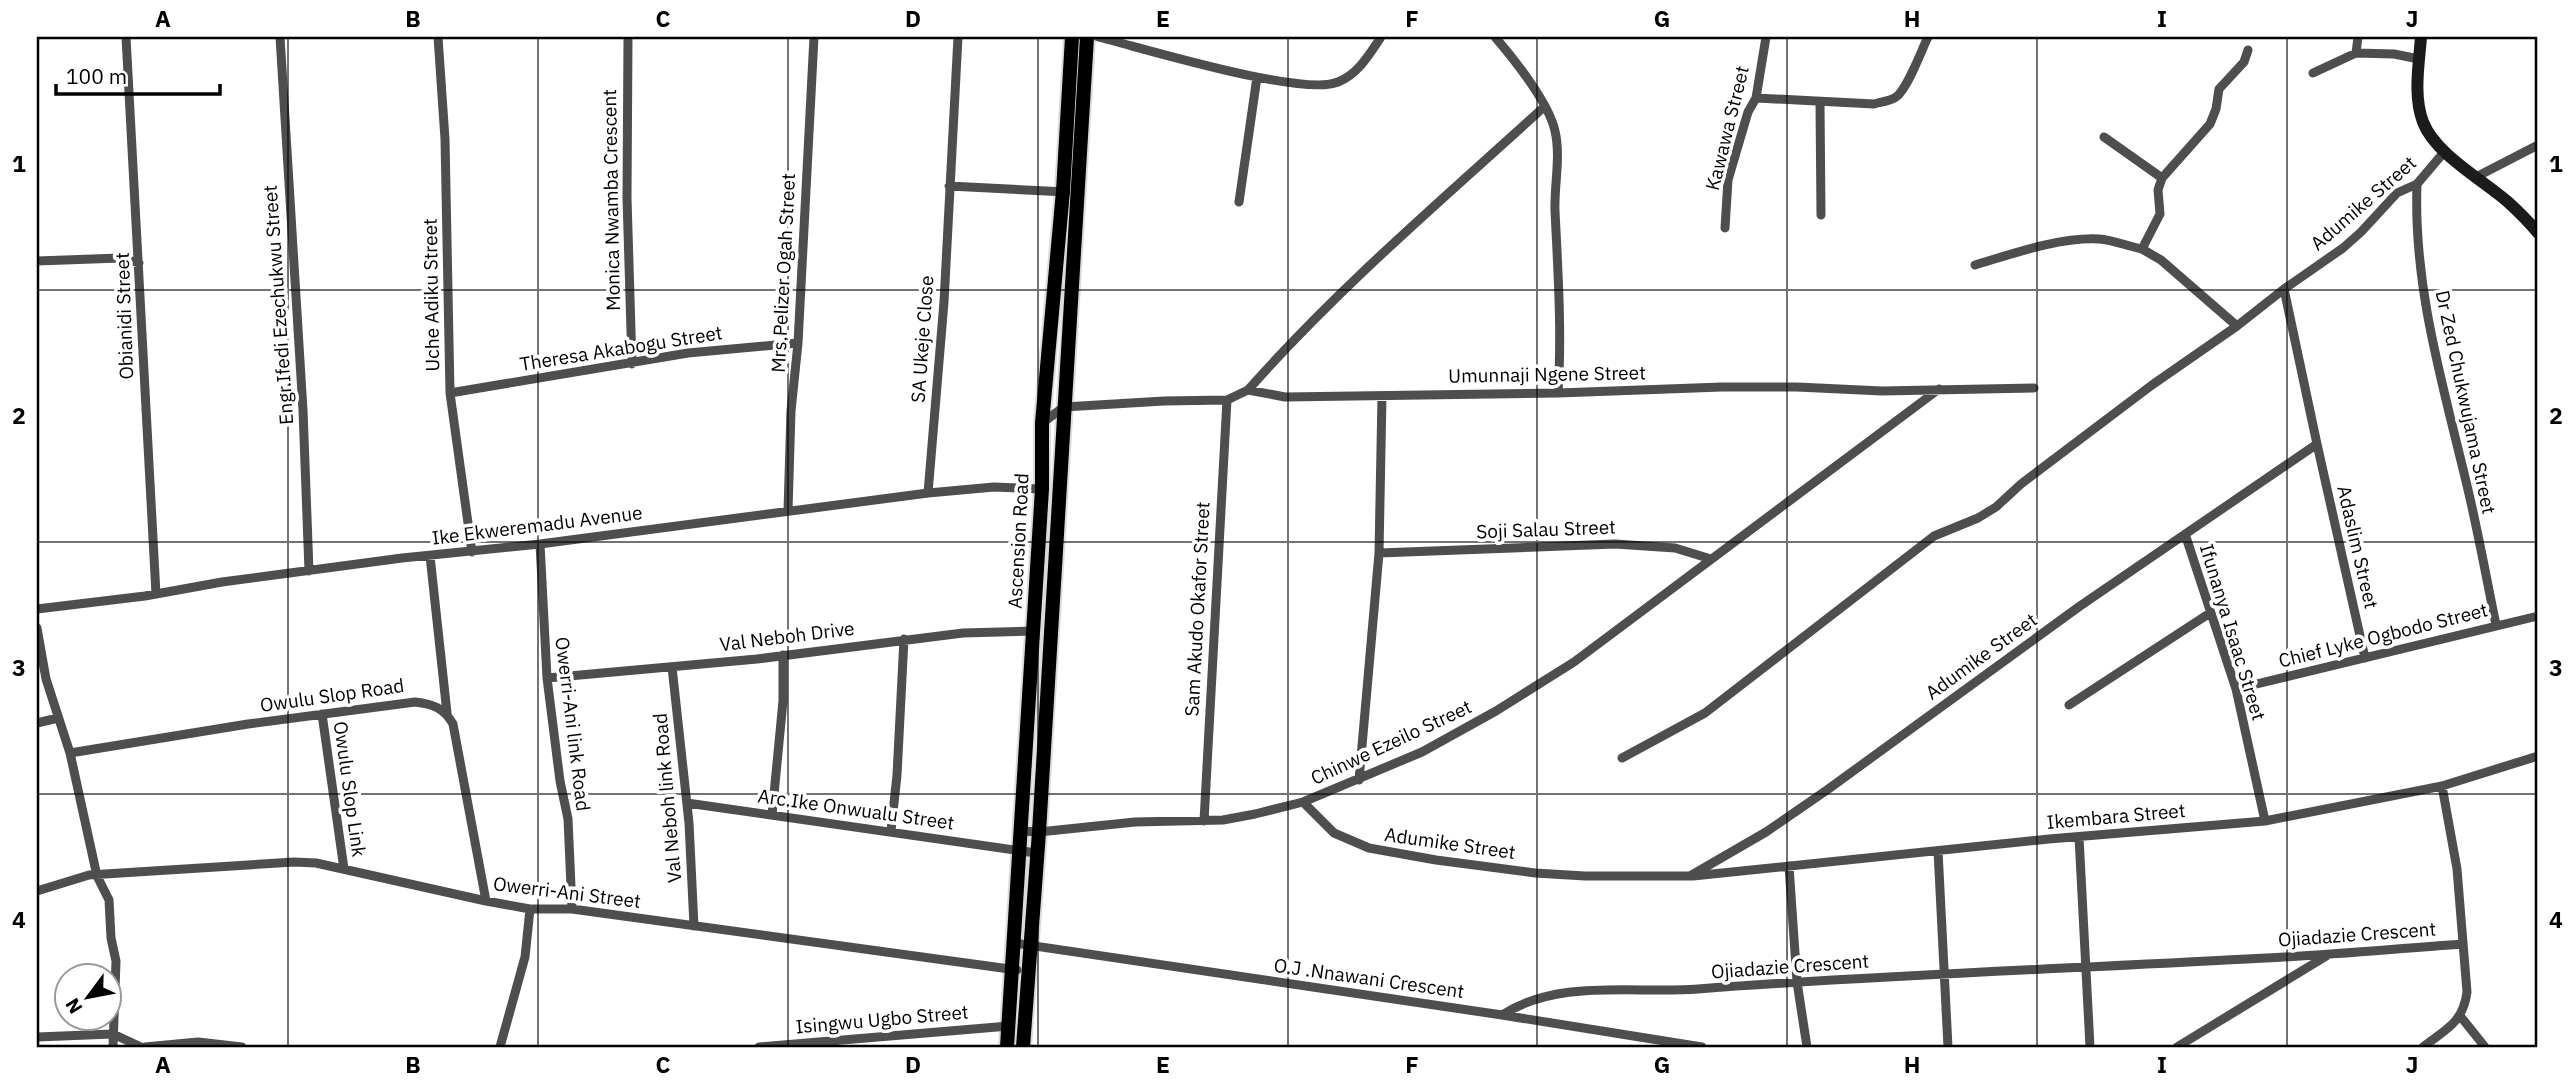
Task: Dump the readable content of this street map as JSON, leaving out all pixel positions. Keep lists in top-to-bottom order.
{
  "streets": {
    "main road": ["Ascension Road"],
    "street": [
      "Kawawa Street",
      "Monica Nwamba Crescent",
      "Adumike Street",
      "Mrs.Pelizer Ogah Street",
      "Uche Adiku Street",
      "Engr.Ifedi Ezechukwu Street",
      "Obianidi Street",
      "SA Ukeje Close",
      "Theresa Akabogu Street",
      "Umunnaji Ngene Street",
      "Dr Zed Chukwujama Street",
      "Ike Ekweremadu Avenue",
      "Soji Salau Street",
      "Adaslim Street",
      "Sam Akudo Okafor Street",
      "Ifunanya Isaac Street",
      "Chief Lyke Ogbodo Street",
      "Val Neboh Drive",
      "Owulu Slop Road",
      "Owerri-Ani link Road",
      "Chinwe Ezeilo Street",
      "Owulu Slop Link",
      "Val Neboh link Road",
      "Arc.Ike Onwualu Street",
      "Ikembara Street",
      "Owerri-Ani Street",
      "Ojiadazie Crescent",
      "O.J .Nnawani Crescent",
      "Isingwu Ugbo Street"
    ]
  },
  "crossings": [
    ["Monica Nwamba Crescent", "Theresa Akabogu Street"],
    ["Adumike Street", "Dr Zed Chukwujama Street"],
    ["Adumike Street", "Adaslim Street"],
    ["Adumike Street", "Ifunanya Isaac Street"],
    ["Adumike Street", "Chinwe Ezeilo Street"],
    ["Adumike Street", "Ikembara Street"],
    ["Mrs.Pelizer Ogah Street", "Theresa Akabogu Street"],
    ["Mrs.Pelizer Ogah Street", "Ike Ekweremadu Avenue"],
    ["Uche Adiku Street", "Theresa Akabogu Street"],
    ["Uche Adiku Street", "Ike Ekweremadu Avenue"],
    ["Engr.Ifedi Ezechukwu Street", "Ike Ekweremadu Avenue"],
    ["Obianidi Street", "Ike Ekweremadu Avenue"],
    ["SA Ukeje Close", "Ike Ekweremadu Avenue"],
    ["Umunnaji Ngene Street", "Chinwe Ezeilo Street"],
    ["Dr Zed Chukwujama Street", "Chief Lyke Ogbodo Street"],
    ["Ike Ekweremadu Avenue", "Ascension Road"],
    ["Ike Ekweremadu Avenue", "Owerri-Ani link Road"],
    ["Soji Salau Street", "Chinwe Ezeilo Street"],
    ["Ascension Road", "Val Neboh Drive"],
    ["Ascension Road", "Chinwe Ezeilo Street"],
    ["Ascension Road", "Arc.Ike Onwualu Street"],
    ["Ascension Road", "Owerri-Ani Street"],
    ["Ascension Road", "O.J .Nnawani Crescent"],
    ["Ascension Road", "Isingwu Ugbo Street"],
    ["Adaslim Street", "Chief Lyke Ogbodo Street"],
    ["Sam Akudo Okafor Street", "Chinwe Ezeilo Street"],
    ["Ifunanya Isaac Street", "Chief Lyke Ogbodo Street"],
    ["Ifunanya Isaac Street", "Ikembara Street"],
    ["Val Neboh Drive", "Owerri-Ani link Road"],
    ["Val Neboh Drive", "Val Neboh link Road"],
    ["Owulu Slop Road", "Owulu Slop Link"],
    ["Owerri-Ani link Road", "Owerri-Ani Street"],
    ["Owulu Slop Link", "Owerri-Ani Street"],
    ["Val Neboh link Road", "Arc.Ike Onwualu Street"],
    ["Val Neboh link Road", "Owerri-Ani Street"],
    ["Ojiadazie Crescent", "O.J .Nnawani Crescent"]
  ],
  "scale_bar": "100 m",
  "north": "bottom left",
  "grid": {
    "columns": [
      "A",
      "B",
      "C",
      "D",
      "E",
      "F",
      "G",
      "H",
      "I",
      "J"
    ],
    "rows": [
      "1",
      "2",
      "3",
      "4"
    ]
  }
}
